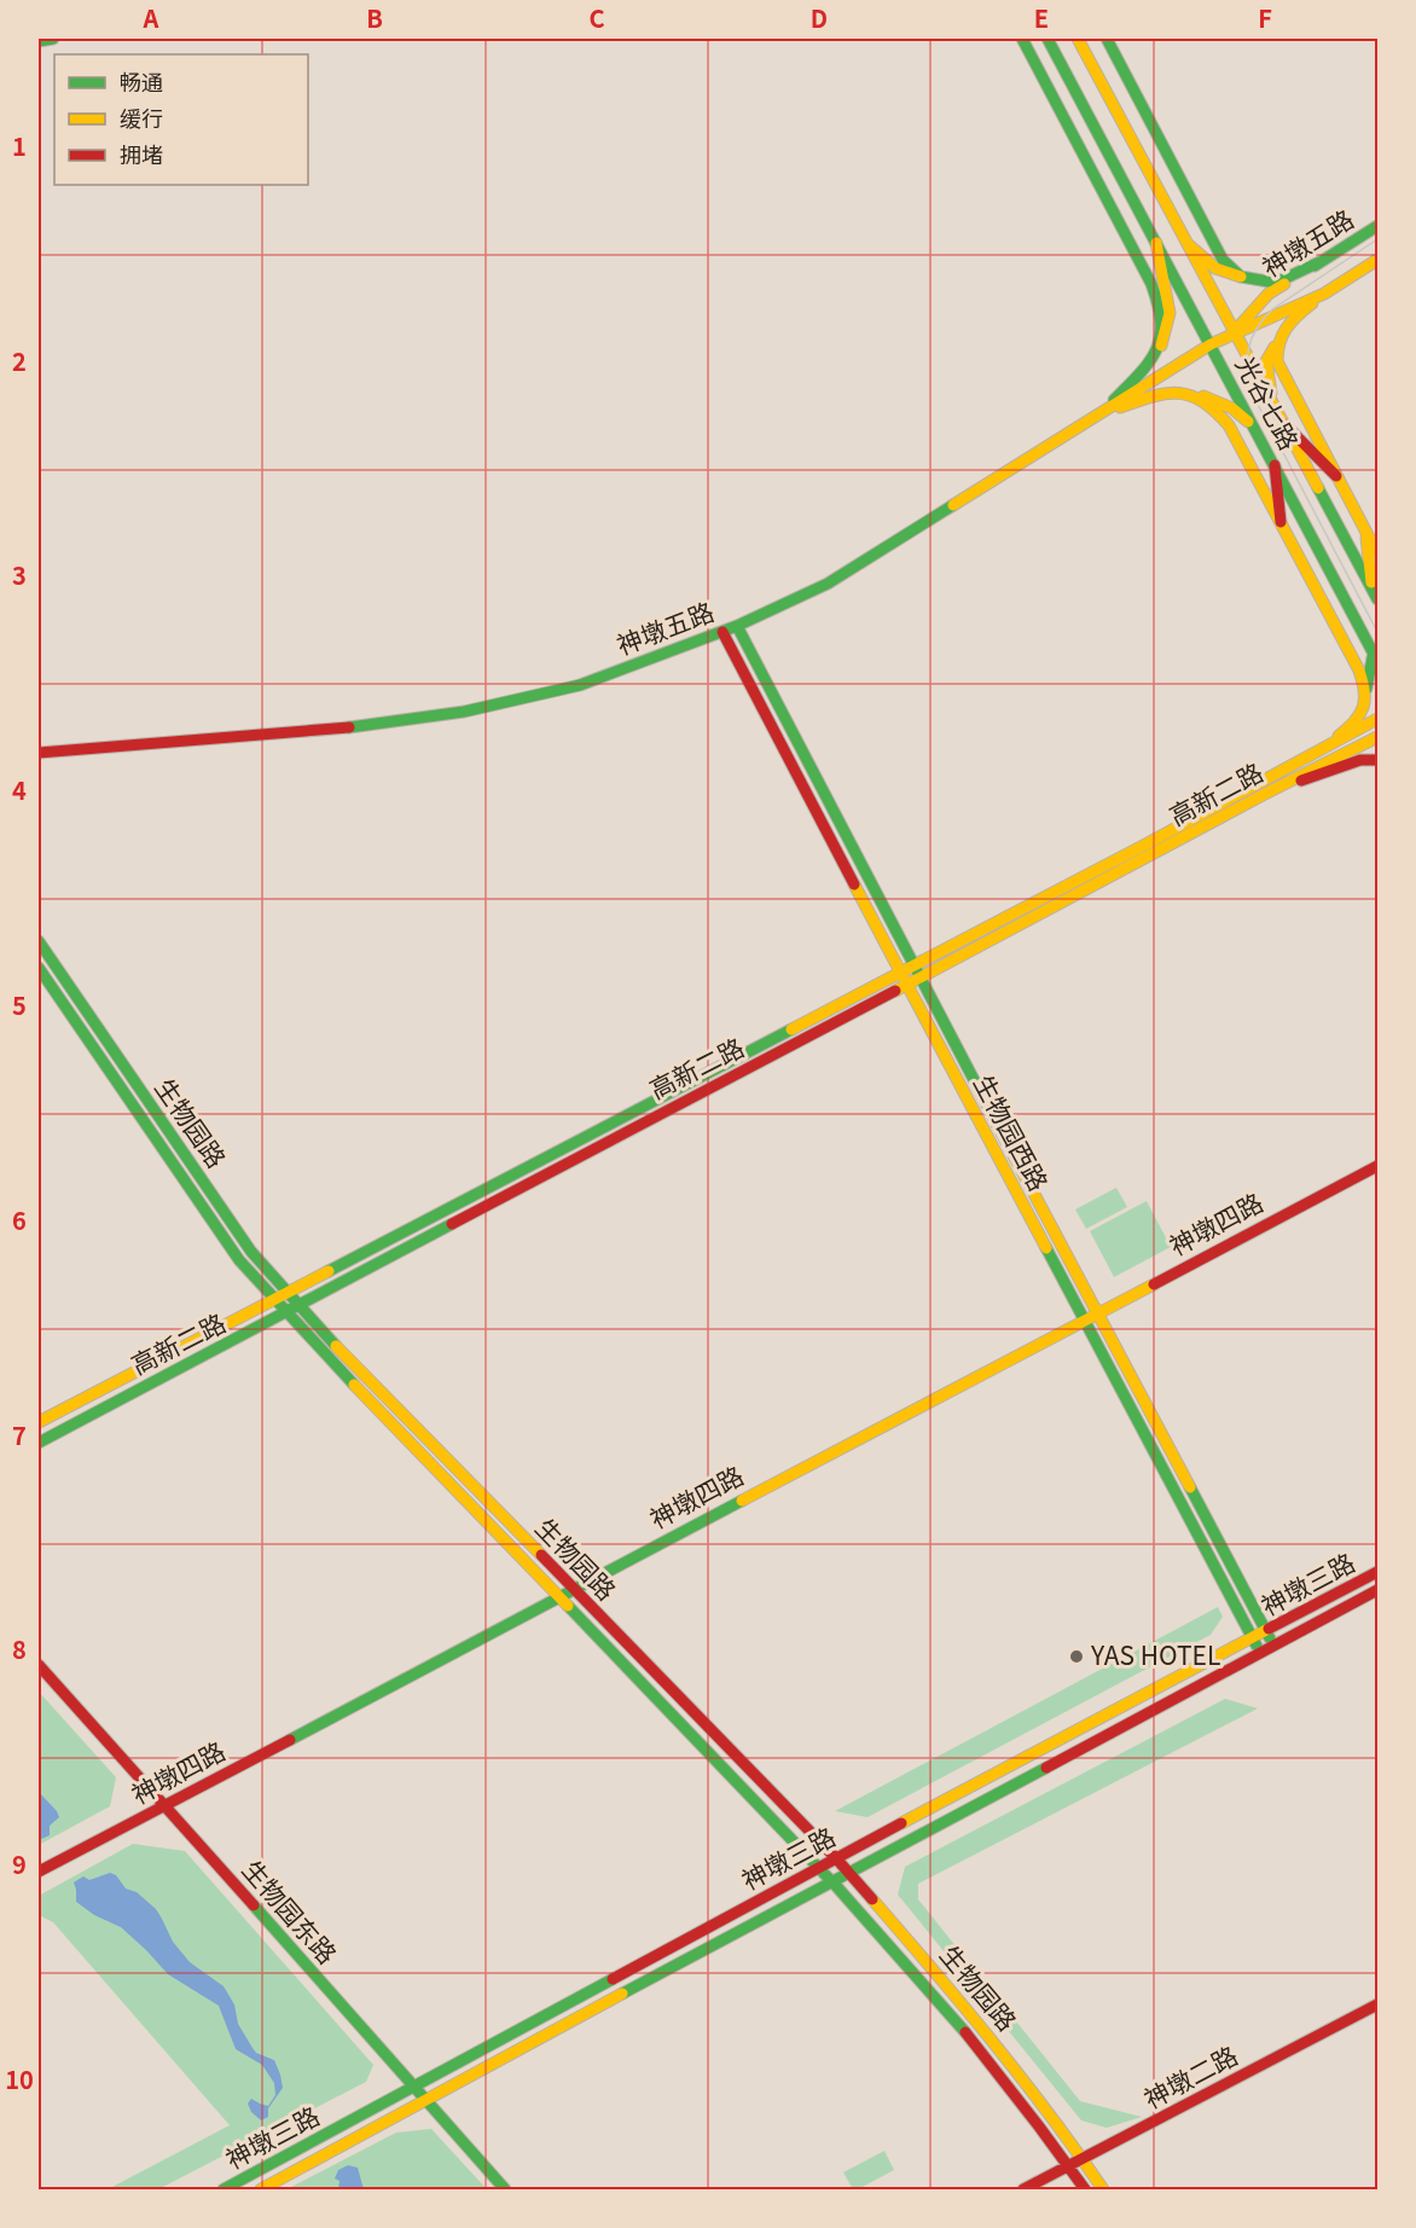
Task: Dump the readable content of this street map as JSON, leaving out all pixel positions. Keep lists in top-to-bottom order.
{
  "streets": {
    "street": [
      "神墩五路",
      "光谷七路",
      "高新二路",
      "生物园路",
      "生物园西路",
      "神墩四路",
      "神墩三路",
      "生物园东路",
      "神墩二路"
    ]
  },
  "crossings": [
    ["神墩五路", "光谷七路"],
    ["神墩五路", "生物园西路"],
    ["高新二路", "生物园路"],
    ["高新二路", "生物园西路"],
    ["生物园路", "神墩四路"],
    ["生物园路", "神墩三路"],
    ["生物园路", "神墩二路"],
    ["生物园西路", "神墩四路"],
    ["生物园西路", "神墩三路"],
    ["神墩四路", "生物园东路"],
    ["神墩三路", "生物园东路"]
  ],
  "places": ["YAS HOTEL"],
  "legend": ["畅通", "缓行", "拥堵"],
  "grid": {
    "columns": [
      "A",
      "B",
      "C",
      "D",
      "E",
      "F"
    ],
    "rows": [
      "1",
      "2",
      "3",
      "4",
      "5",
      "6",
      "7",
      "8",
      "9",
      "10"
    ]
  }
}
